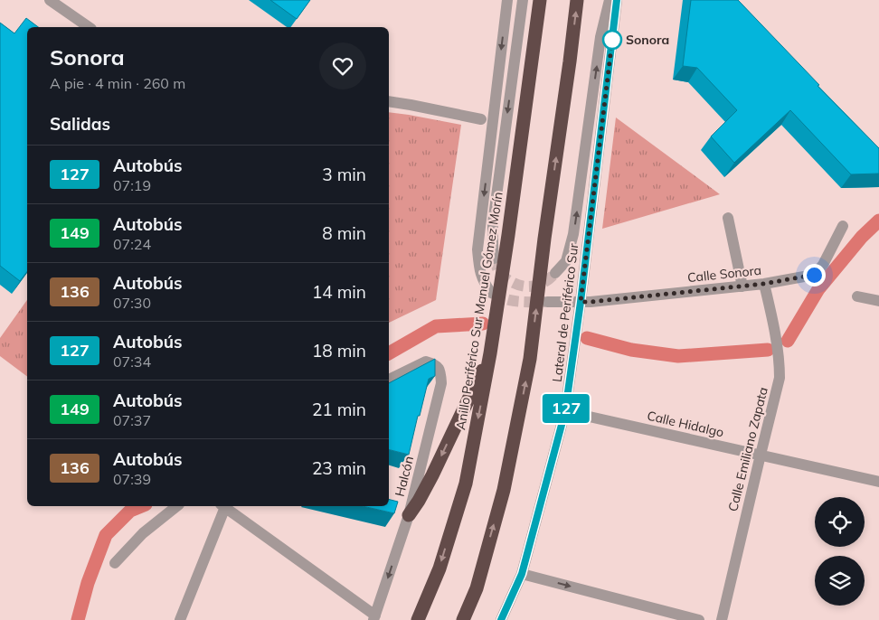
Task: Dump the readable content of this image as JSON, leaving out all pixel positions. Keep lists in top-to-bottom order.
{
  "streets": {
    "highway": ["Anillo Periférico Sur Manuel Gómez Morín"],
    "street": [
      "Calle Sonora",
      "Lateral de Periférico Sur",
      "Calle Hidalgo",
      "Calle Emiliano Zapata",
      "Halcón"
    ]
  },
  "crossings": [
    ["Calle Sonora", "Lateral de Periférico Sur"],
    ["Calle Sonora", "Calle Emiliano Zapata"],
    ["Lateral de Periférico Sur", "Calle Hidalgo"],
    ["Calle Hidalgo", "Calle Emiliano Zapata"]
  ],
  "places": ["Sonora"],
  "lines": ["bus line 127"],
  "page": {
    "on_map": "127",
    "heading": [
      ["Sonora", "A pie · 4 min · 260 m"],
      "Salidas"
    ],
    "list": [
      {
        "mark": "127",
        "name": "Autobús",
        "note": "07:19",
        "value": "3 min"
      },
      {
        "mark": "149",
        "name": "Autobús",
        "note": "07:24",
        "value": "8 min"
      },
      {
        "mark": "136",
        "name": "Autobús",
        "note": "07:30",
        "value": "14 min"
      },
      {
        "mark": "127",
        "name": "Autobús",
        "note": "07:34",
        "value": "18 min"
      },
      {
        "mark": "149",
        "name": "Autobús",
        "note": "07:37",
        "value": "21 min"
      },
      {
        "mark": "136",
        "name": "Autobús",
        "note": "07:39",
        "value": "23 min"
      }
    ]
  }
}
